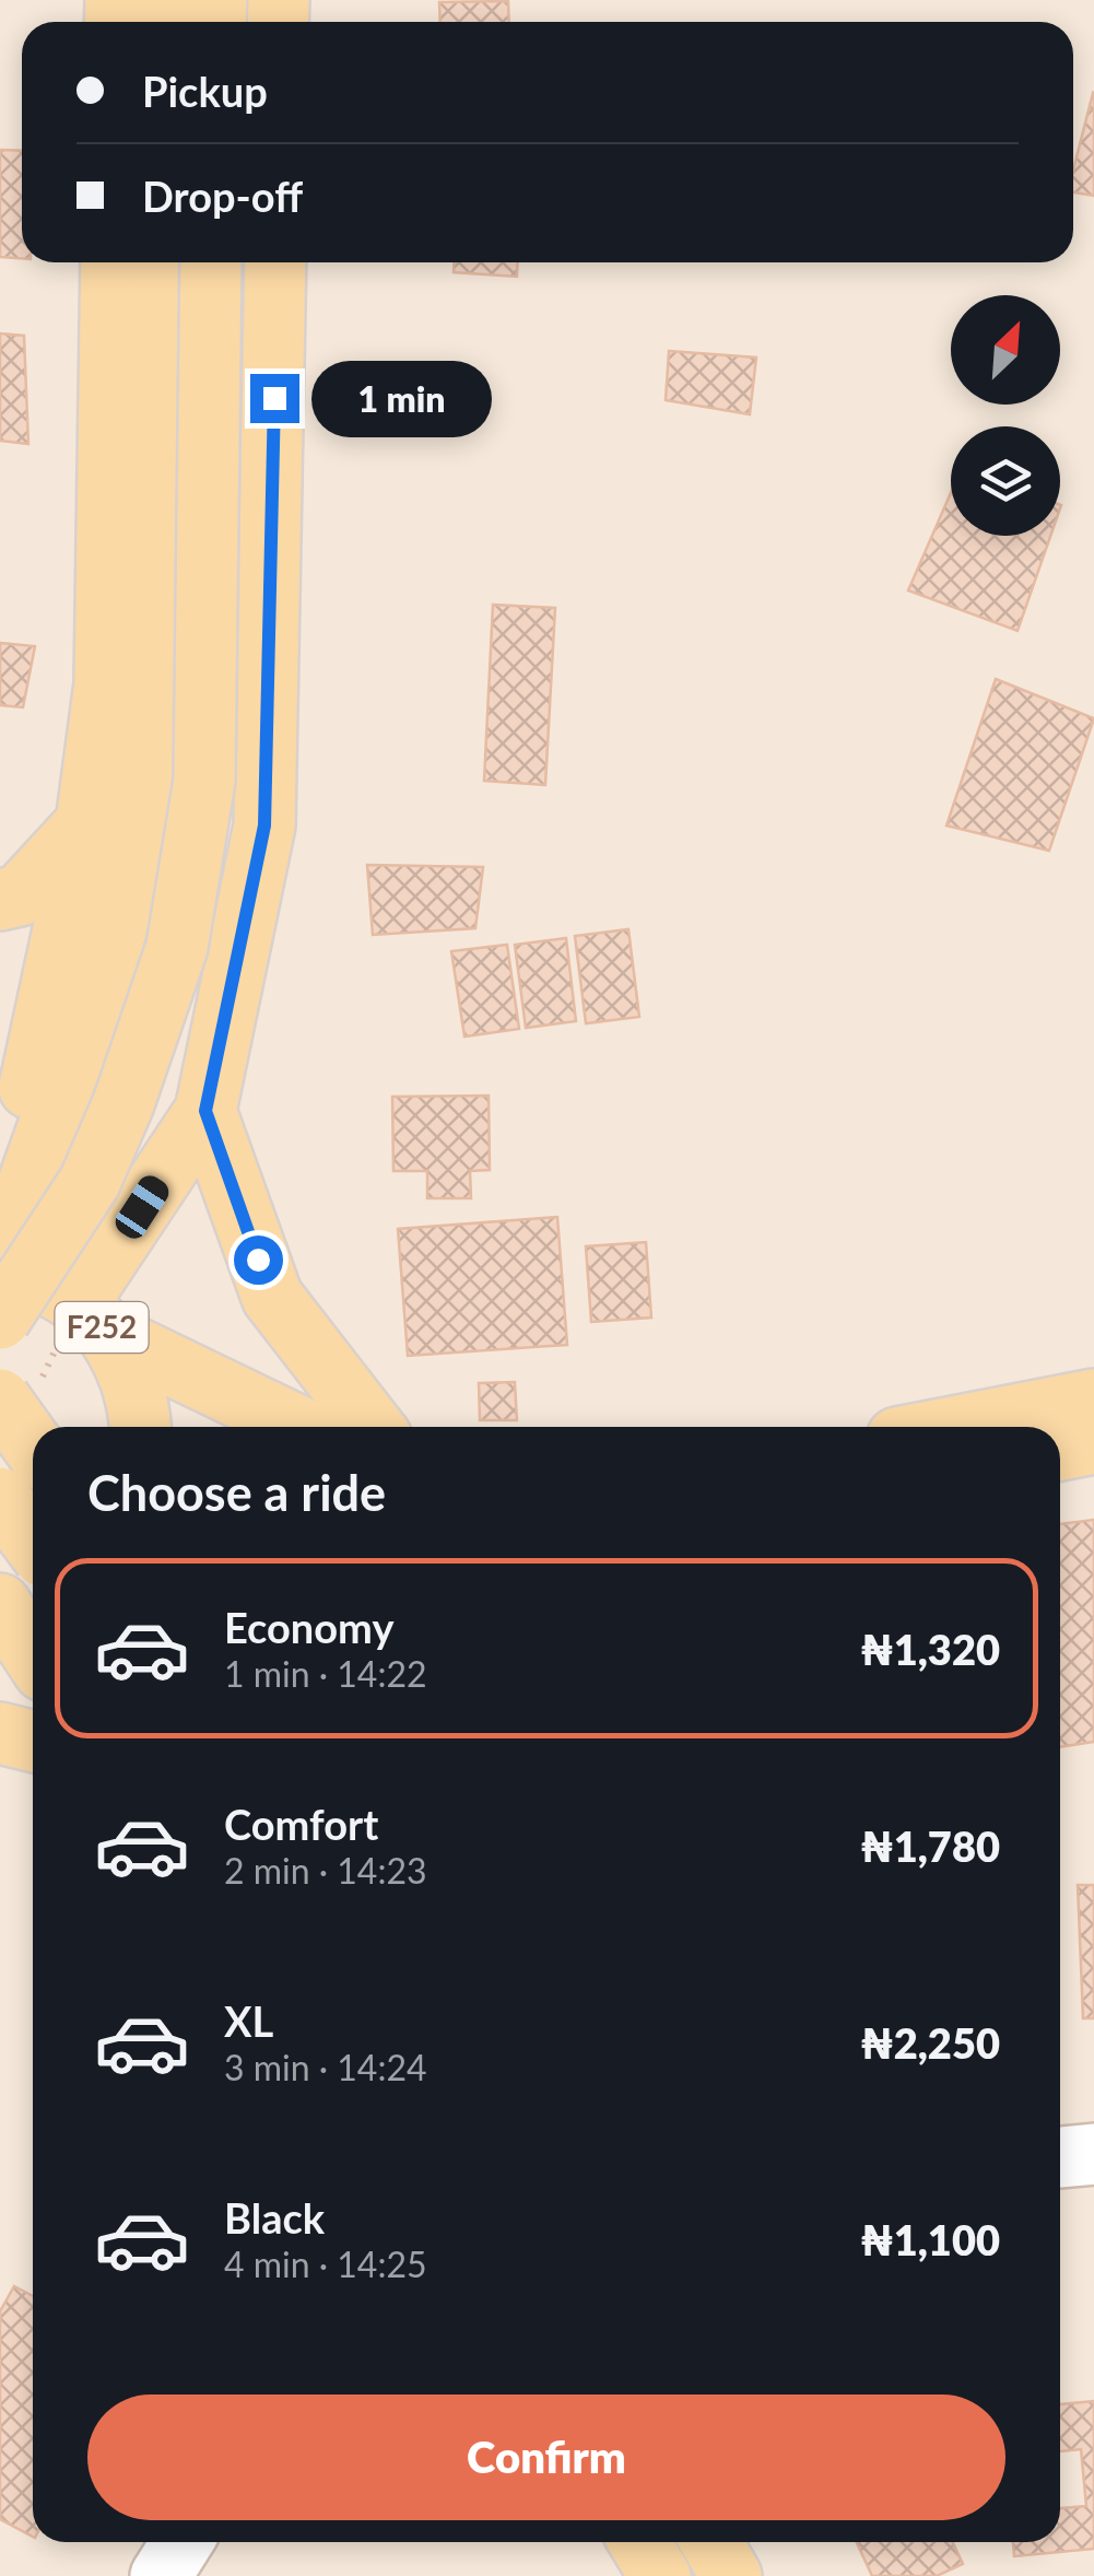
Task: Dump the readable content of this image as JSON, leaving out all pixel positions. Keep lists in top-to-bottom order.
{
  "streets": {
    "main road": ["F252"]
  },
  "north": "top right",
  "page": {
    "banner": ["Pickup", "Drop-off"],
    "bubble": "1 min",
    "heading": "Choose a ride",
    "list": [
      {
        "name": "Economy",
        "note": "1 min · 14:22",
        "value": "₦1,320"
      },
      {
        "name": "Comfort",
        "note": "2 min · 14:23",
        "value": "₦1,780"
      },
      {
        "name": "XL",
        "note": "3 min · 14:24",
        "value": "₦2,250"
      },
      {
        "name": "Black",
        "note": "4 min · 14:25",
        "value": "₦1,100"
      }
    ],
    "buttons": "Confirm"
  }
}
